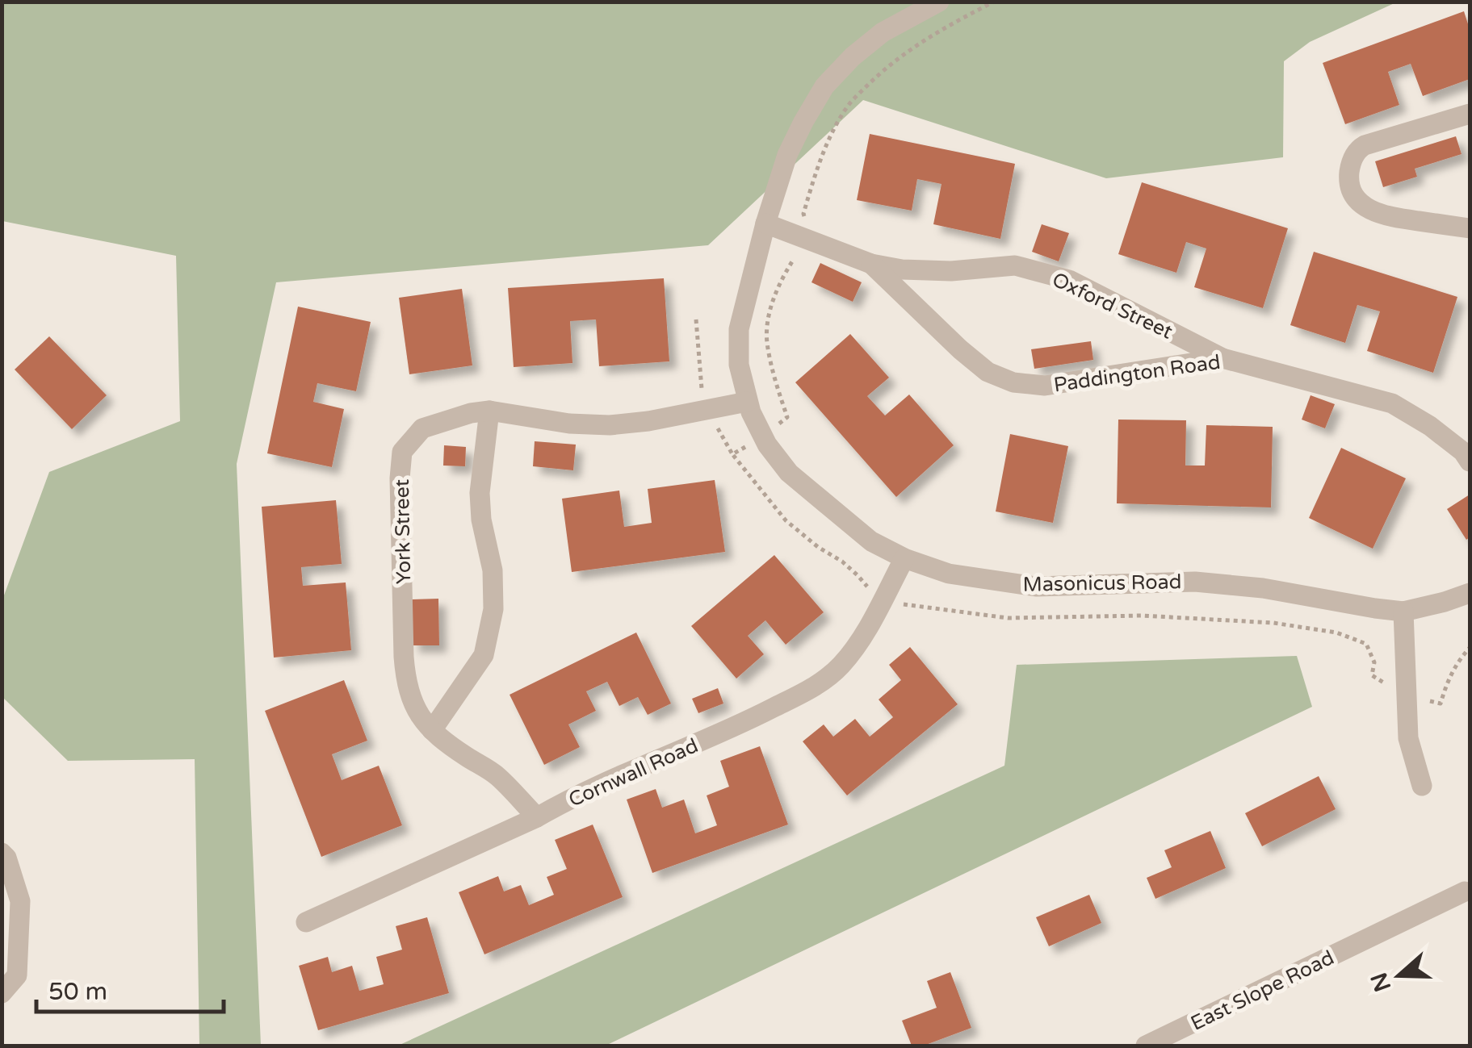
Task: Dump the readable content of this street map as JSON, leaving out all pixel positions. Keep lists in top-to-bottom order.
{
  "streets": {
    "street": [
      "Oxford Street",
      "Paddington Road",
      "York Street",
      "Masonicus Road",
      "Cornwall Road",
      "East Slope Road"
    ]
  },
  "crossings": [
    ["Oxford Street", "Paddington Road"],
    ["Oxford Street", "Masonicus Road"],
    ["York Street", "Masonicus Road"],
    ["York Street", "Cornwall Road"],
    ["Masonicus Road", "Cornwall Road"]
  ],
  "scale_bar": "50 m",
  "north": "left"
}
